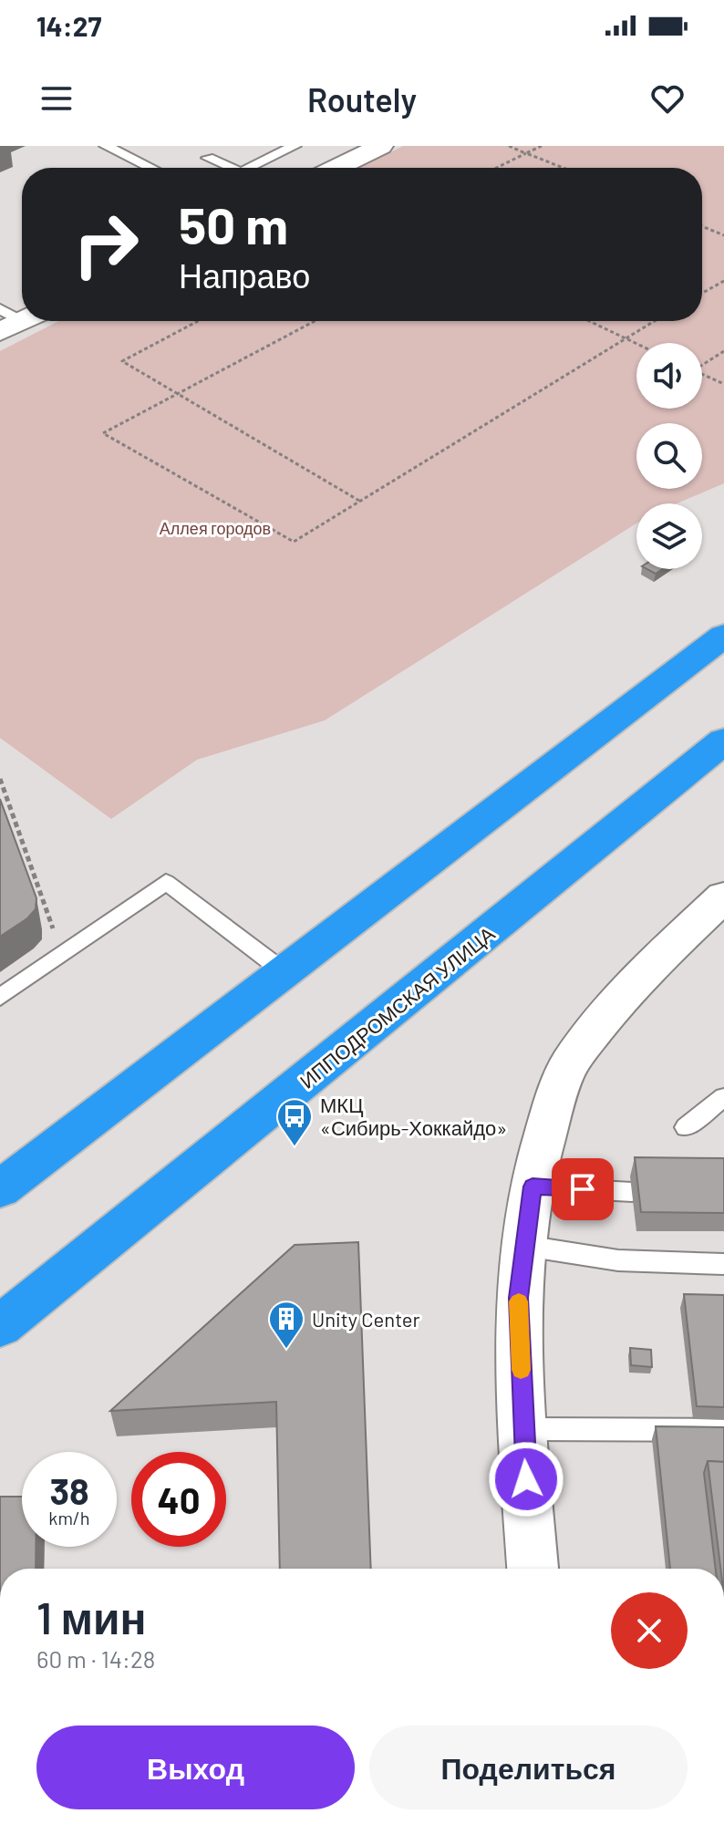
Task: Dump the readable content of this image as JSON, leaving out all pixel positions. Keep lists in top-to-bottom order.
{
  "streets": {
    "highway": ["ИППОДРОМСКАЯ УЛИЦА"]
  },
  "parks": ["Аллея городов"],
  "places": {
    "bus stop": ["МКЦ «Сибирь-Хоккайдо»"],
    "building": ["Unity Center"]
  },
  "page": {
    "status": "14:27",
    "header": "Routely",
    "turn": ["50 m", "Направо"],
    "speed": "38 km/h",
    "limit": "40",
    "heading": ["1 мин", "60 m · 14:28"],
    "buttons": ["Выход", "Поделиться"]
  }
}
